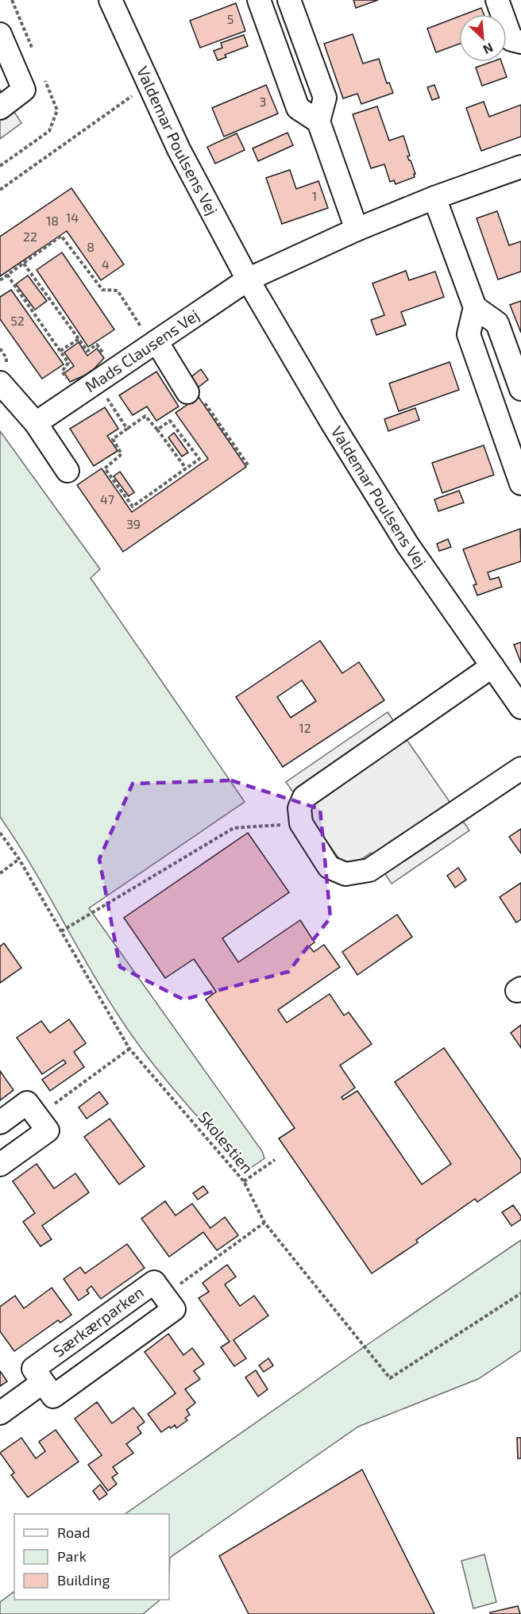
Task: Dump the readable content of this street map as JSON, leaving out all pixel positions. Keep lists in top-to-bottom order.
{
  "streets": {
    "street": ["Valdemar Poulsens Vej", "Mads Clausens Vej", "Særkærparken"],
    "path": ["Skolestien"]
  },
  "crossings": [
    ["Valdemar Poulsens Vej", "Mads Clausens Vej"]
  ],
  "house_numbers": [
    "5",
    "3",
    "1",
    "14",
    "18",
    "22",
    "8",
    "4",
    "52",
    "47",
    "39",
    "12"
  ],
  "legend": ["Road", "Park", "Building"],
  "north": "bottom right"
}
